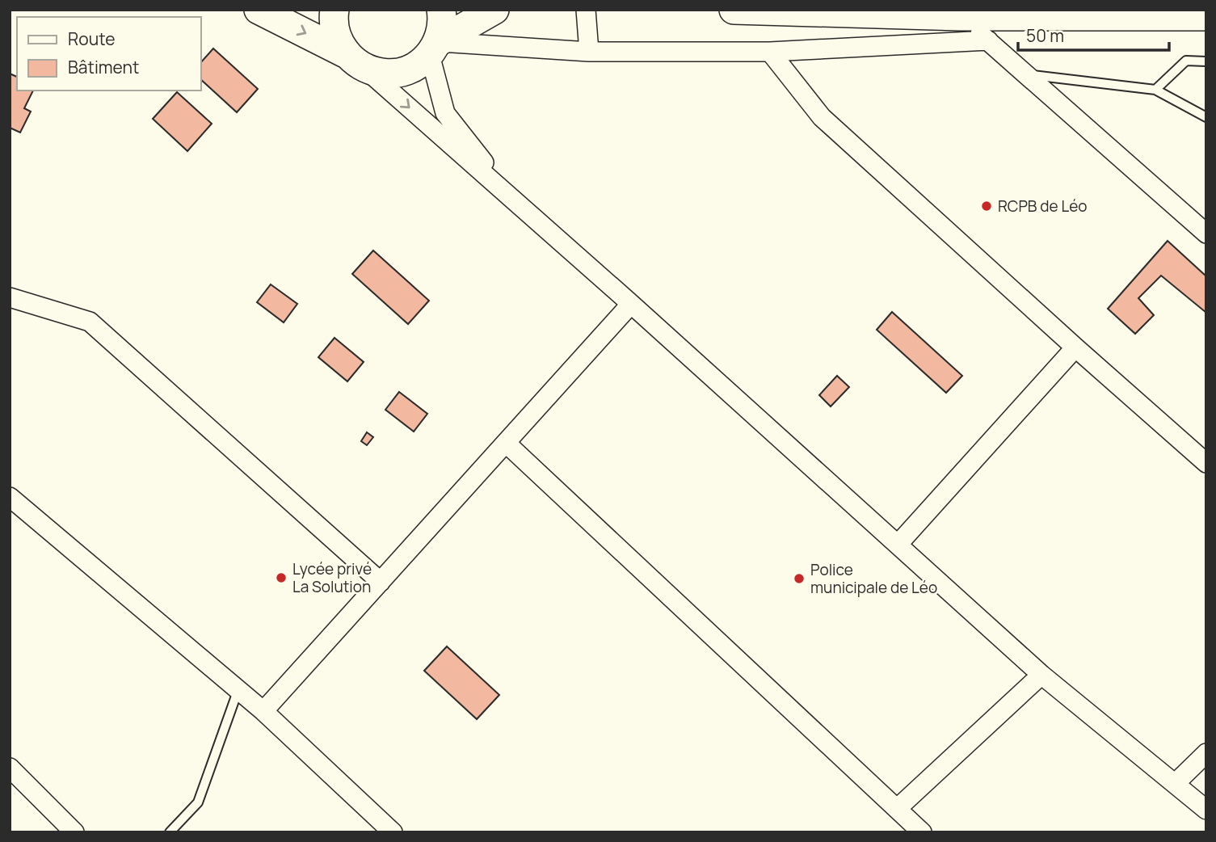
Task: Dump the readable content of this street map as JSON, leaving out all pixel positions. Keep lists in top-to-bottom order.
{
  "places": ["RCPB de Léo", "Lycée privé La Solution", "Police municipale de Léo"],
  "legend": ["Route", "Bâtiment"],
  "scale_bar": "50 m"
}
